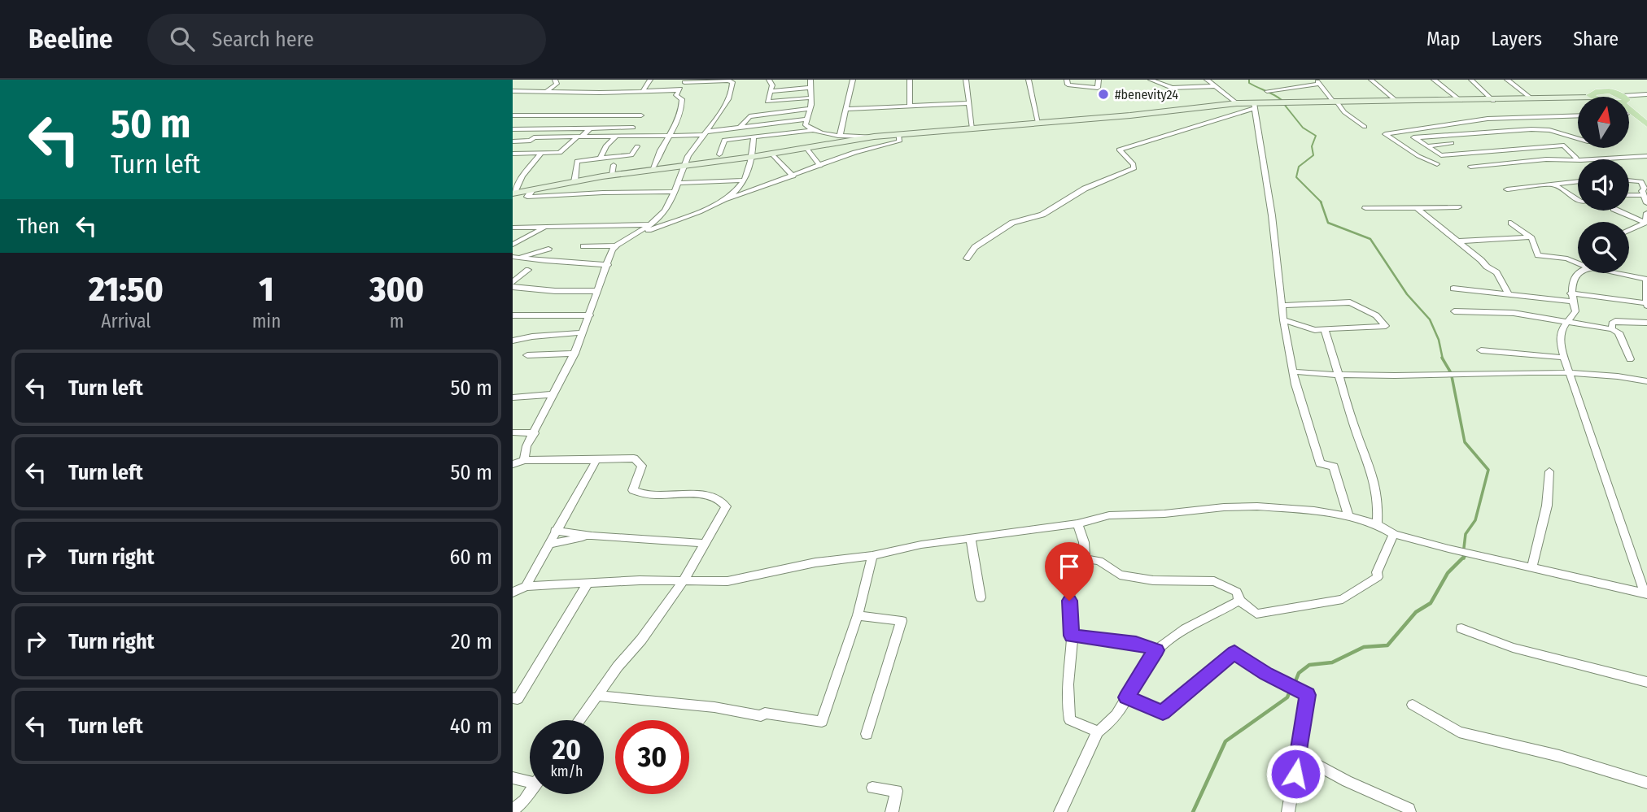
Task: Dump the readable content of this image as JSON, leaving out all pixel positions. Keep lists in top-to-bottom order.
{
  "places": ["#benevity24"],
  "north": "top",
  "page": {
    "header": "Beeline",
    "search": "Search here",
    "nav": ["Map", "Layers", "Share"],
    "turn": ["50 m", "Turn left"],
    "then": "Then",
    "eta": [
      "21:50",
      "Arrival",
      "1",
      "min",
      "300",
      "m"
    ],
    "list": [
      {
        "name": "Turn left",
        "value": "50 m"
      },
      {
        "name": "Turn left",
        "value": "50 m"
      },
      {
        "name": "Turn right",
        "value": "60 m"
      },
      {
        "name": "Turn right",
        "value": "20 m"
      },
      {
        "name": "Turn left",
        "value": "40 m"
      }
    ],
    "speed": "20 km/h",
    "limit": "30"
  }
}
